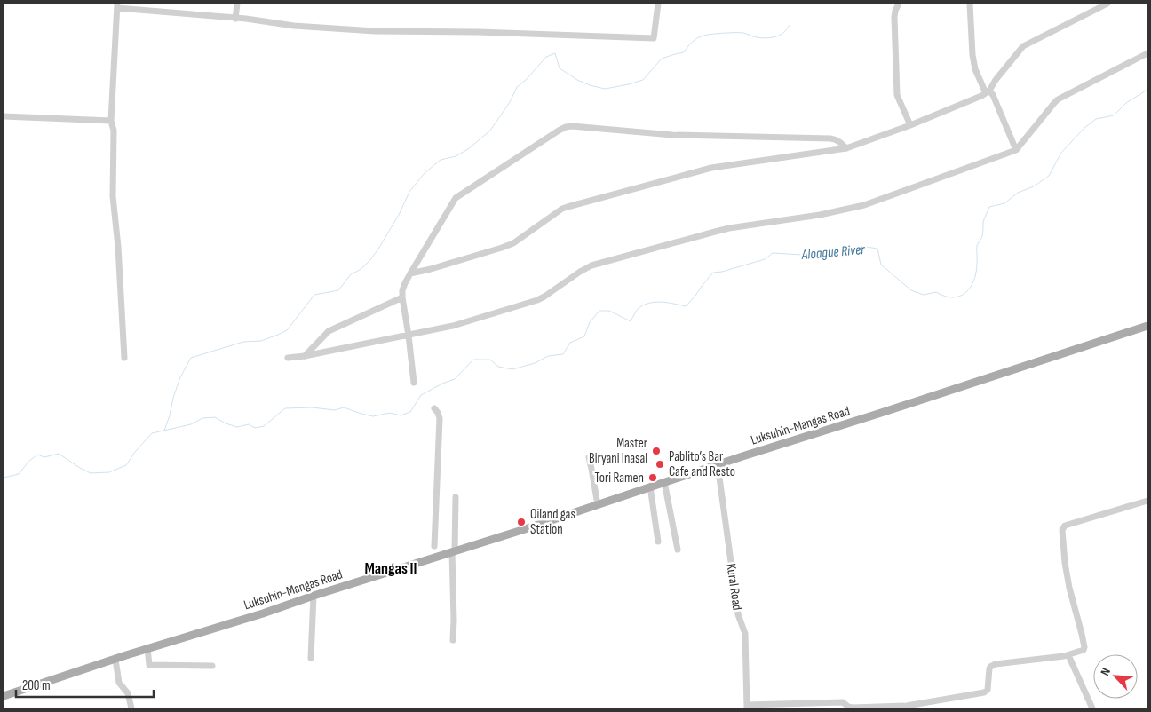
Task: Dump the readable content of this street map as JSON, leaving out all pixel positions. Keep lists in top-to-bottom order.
{
  "streets": {
    "main road": ["Luksuhin-Mangas Road"],
    "street": ["Kural Road"]
  },
  "crossings": [
    ["Luksuhin-Mangas Road", "Kural Road"]
  ],
  "districts": ["Mangas II"],
  "water": ["Aloague River"],
  "places": [
    "Master Biryani Inasal",
    "Pablito’s Bar Cafe and Resto",
    "Tori Ramen",
    "Oiland gas Station"
  ],
  "scale_bar": "200 m",
  "north": "top left"
}
